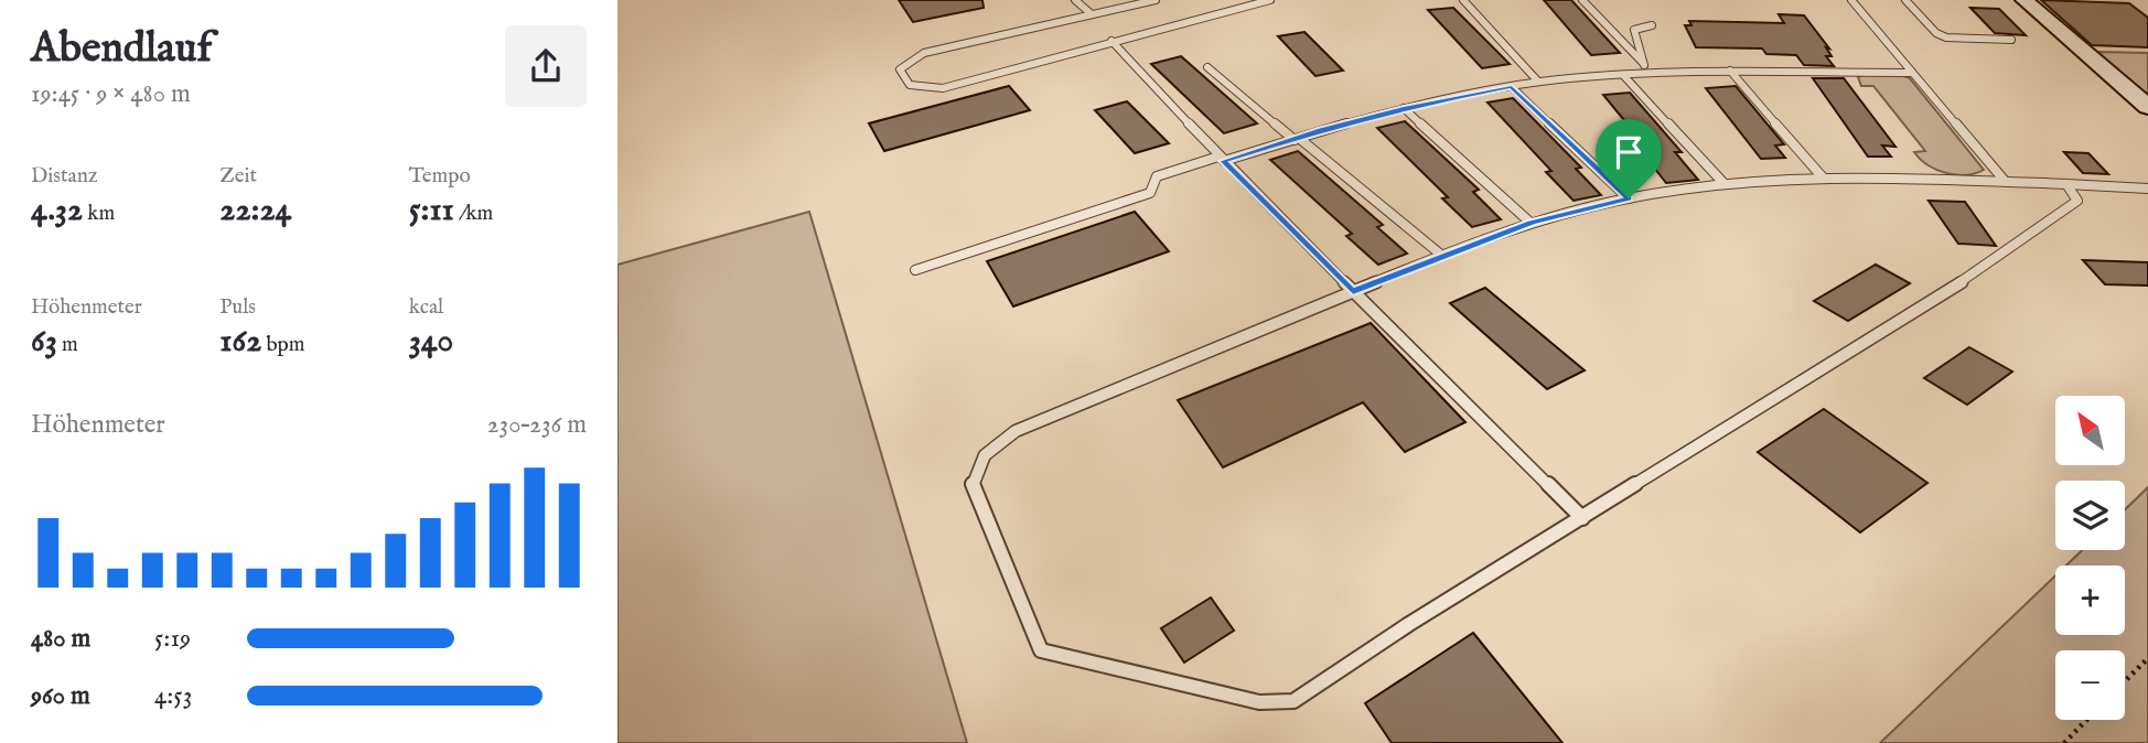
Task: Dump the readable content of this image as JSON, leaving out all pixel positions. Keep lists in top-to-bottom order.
{
  "north": "top left",
  "page": {
    "heading": ["Abendlauf", "19:45 · 9 × 480 m"],
    "stats": [
      ["Distanz", "4.32 km"],
      ["Zeit", "22:24"],
      ["Tempo", "5:11 /km"],
      ["Höhenmeter", "63 m"],
      ["Puls", "162 bpm"],
      ["kcal", "340"]
    ],
    "chart": ["Höhenmeter", "230–236 m"],
    "map_buttons": ["+", "−"],
    "list": [
      {
        "name": "480 m",
        "note": "5:19"
      },
      {
        "name": "960 m",
        "note": "4:53"
      }
    ]
  }
}
